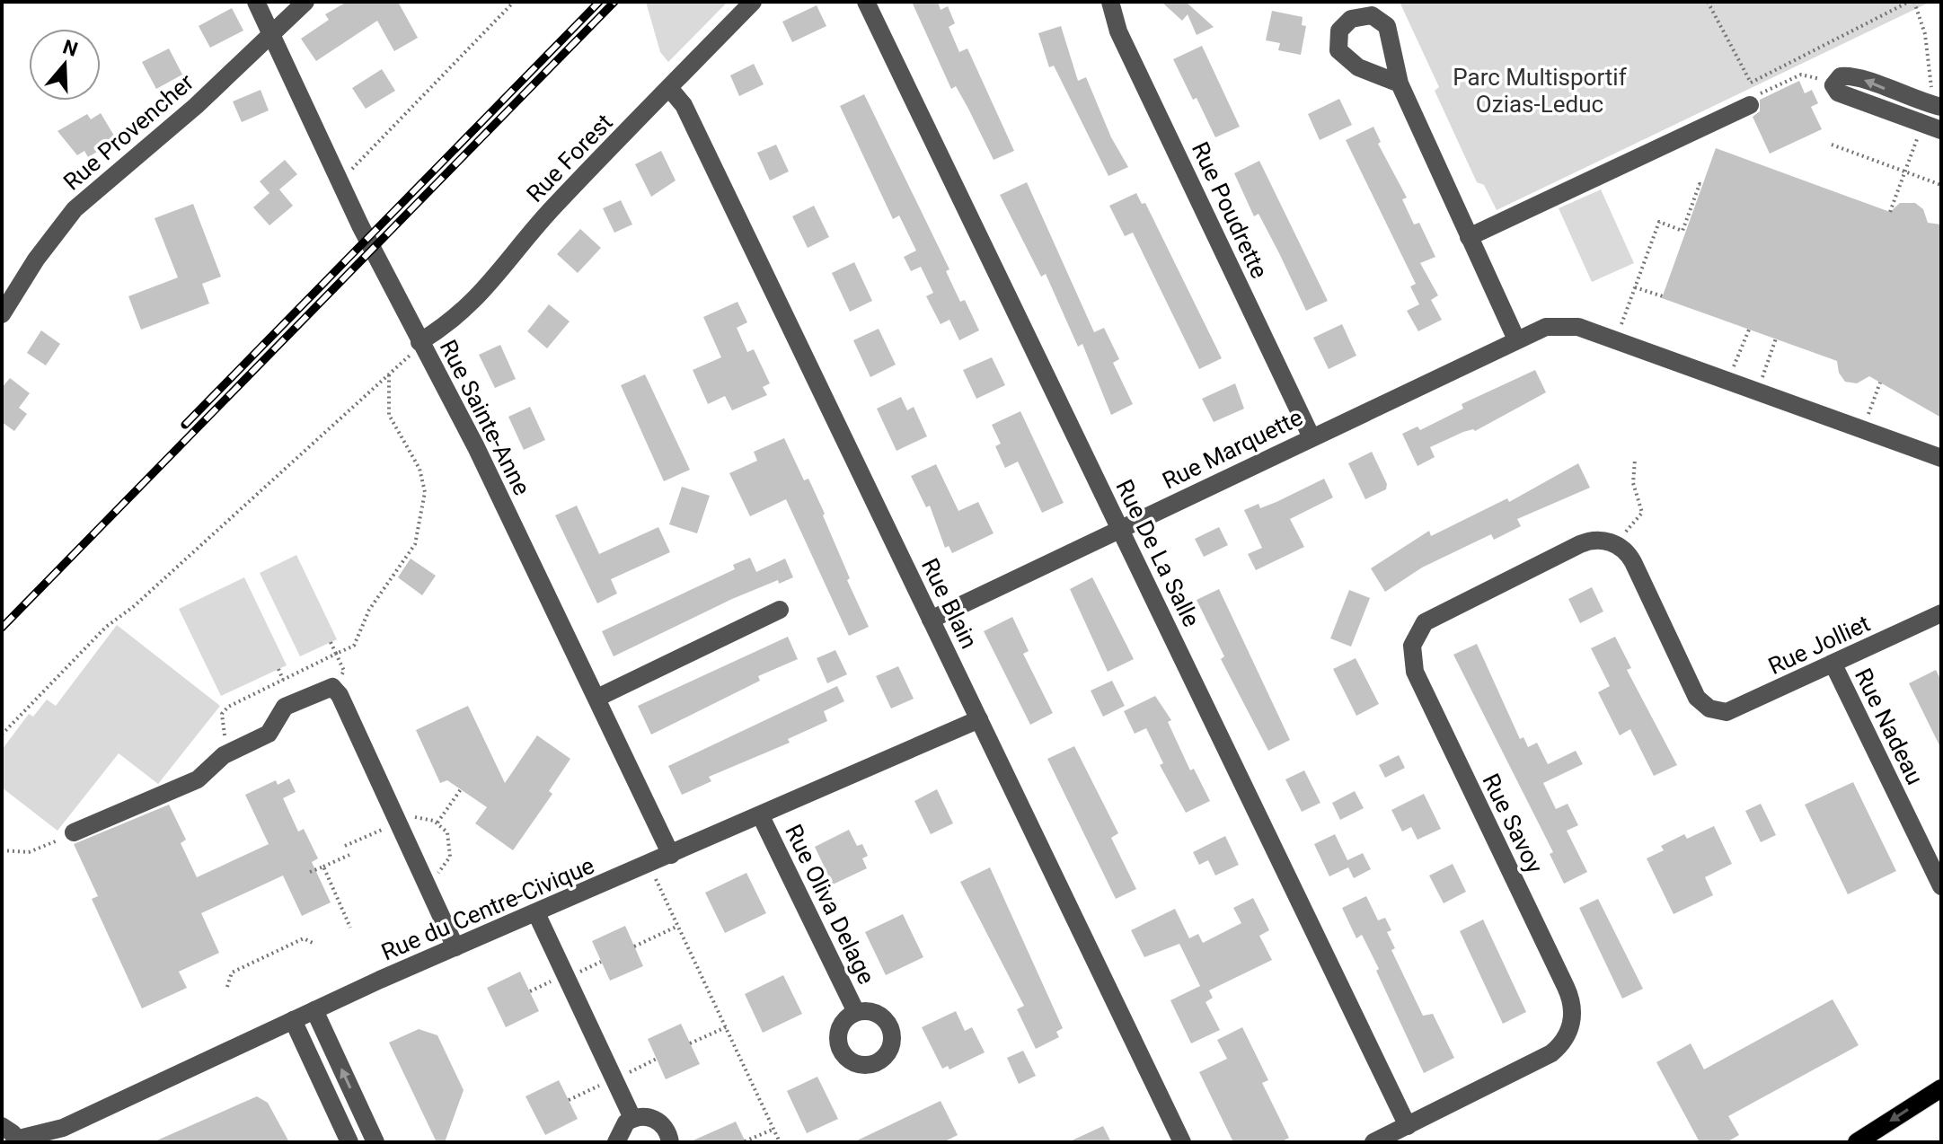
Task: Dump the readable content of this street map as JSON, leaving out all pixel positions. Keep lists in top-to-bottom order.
{
  "streets": {
    "street": [
      "Rue Provencher",
      "Rue Forest",
      "Rue Poudrette",
      "Rue Sainte-Anne",
      "Rue Marquette",
      "Rue De La Salle",
      "Rue Blain",
      "Rue Jolliet",
      "Rue Nadeau",
      "Rue Savoy",
      "Rue Oliva Delage",
      "Rue du Centre-Civique"
    ]
  },
  "crossings": [
    ["Rue Provencher", "Rue Sainte-Anne"],
    ["Rue Forest", "Rue Sainte-Anne"],
    ["Rue Forest", "Rue Blain"],
    ["Rue Poudrette", "Rue Marquette"],
    ["Rue Sainte-Anne", "Rue du Centre-Civique"],
    ["Rue Marquette", "Rue De La Salle"],
    ["Rue Marquette", "Rue Blain"],
    ["Rue De La Salle", "Rue Savoy"],
    ["Rue Blain", "Rue du Centre-Civique"],
    ["Rue Jolliet", "Rue Nadeau"],
    ["Rue Jolliet", "Rue Savoy"],
    ["Rue Oliva Delage", "Rue du Centre-Civique"]
  ],
  "parks": ["Parc Multisportif Ozias-Leduc"],
  "north": "top"
}
